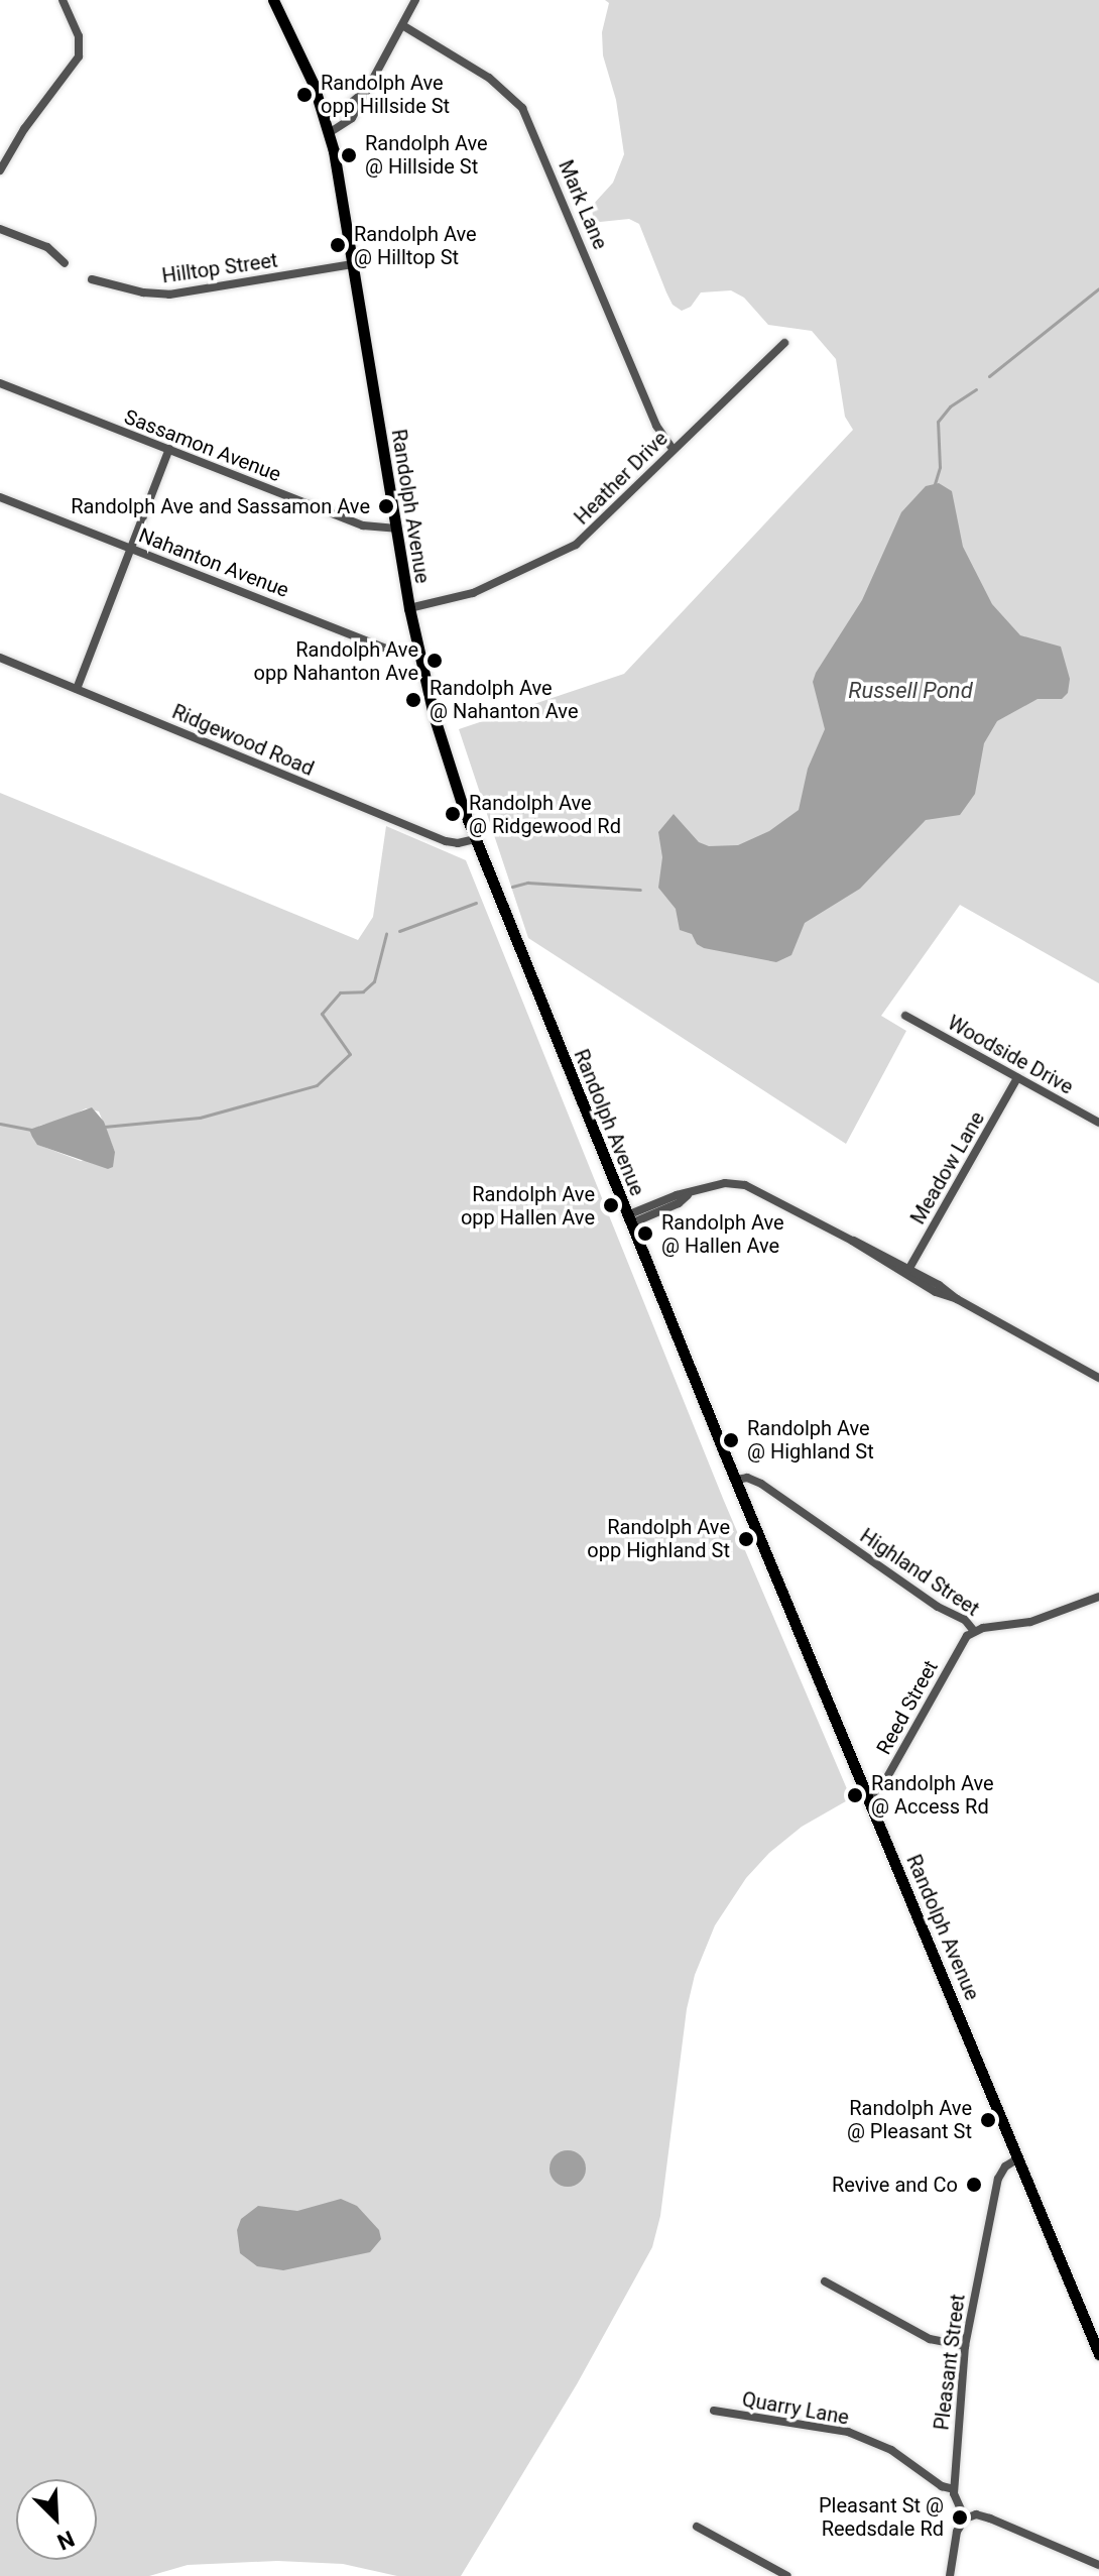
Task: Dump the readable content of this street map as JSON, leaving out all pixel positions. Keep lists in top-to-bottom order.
{
  "streets": {
    "main road": ["Randolph Avenue"],
    "street": [
      "Mark Lane",
      "Hilltop Street",
      "Sassamon Avenue",
      "Heather Drive",
      "Nahanton Avenue",
      "Ridgewood Road",
      "Woodside Drive",
      "Meadow Lane",
      "Highland Street",
      "Reed Street",
      "Pleasant Street",
      "Quarry Lane"
    ]
  },
  "crossings": [
    ["Mark Lane", "Heather Drive"],
    ["Hilltop Street", "Randolph Avenue"],
    ["Sassamon Avenue", "Randolph Avenue"],
    ["Heather Drive", "Randolph Avenue"],
    ["Randolph Avenue", "Nahanton Avenue"],
    ["Randolph Avenue", "Ridgewood Road"],
    ["Randolph Avenue", "Highland Street"],
    ["Randolph Avenue", "Reed Street"],
    ["Randolph Avenue", "Pleasant Street"],
    ["Woodside Drive", "Meadow Lane"],
    ["Highland Street", "Reed Street"],
    ["Pleasant Street", "Quarry Lane"]
  ],
  "water": ["Russell Pond"],
  "places": [
    "Randolph Ave opp Hillside St",
    "Randolph Ave @ Hillside St",
    "Randolph Ave @ Hilltop St",
    "Randolph Ave and Sassamon Ave",
    "Randolph Ave opp Nahanton Ave",
    "Randolph Ave @ Nahanton Ave",
    "Randolph Ave @ Ridgewood Rd",
    "Randolph Ave opp Hallen Ave",
    "Randolph Ave @ Hallen Ave",
    "Randolph Ave @ Highland St",
    "Randolph Ave opp Highland St",
    "Randolph Ave @ Access Rd",
    "Randolph Ave @ Pleasant St",
    "Revive and Co",
    "Pleasant St @ Reedsdale Rd"
  ],
  "north": "bottom right"
}
